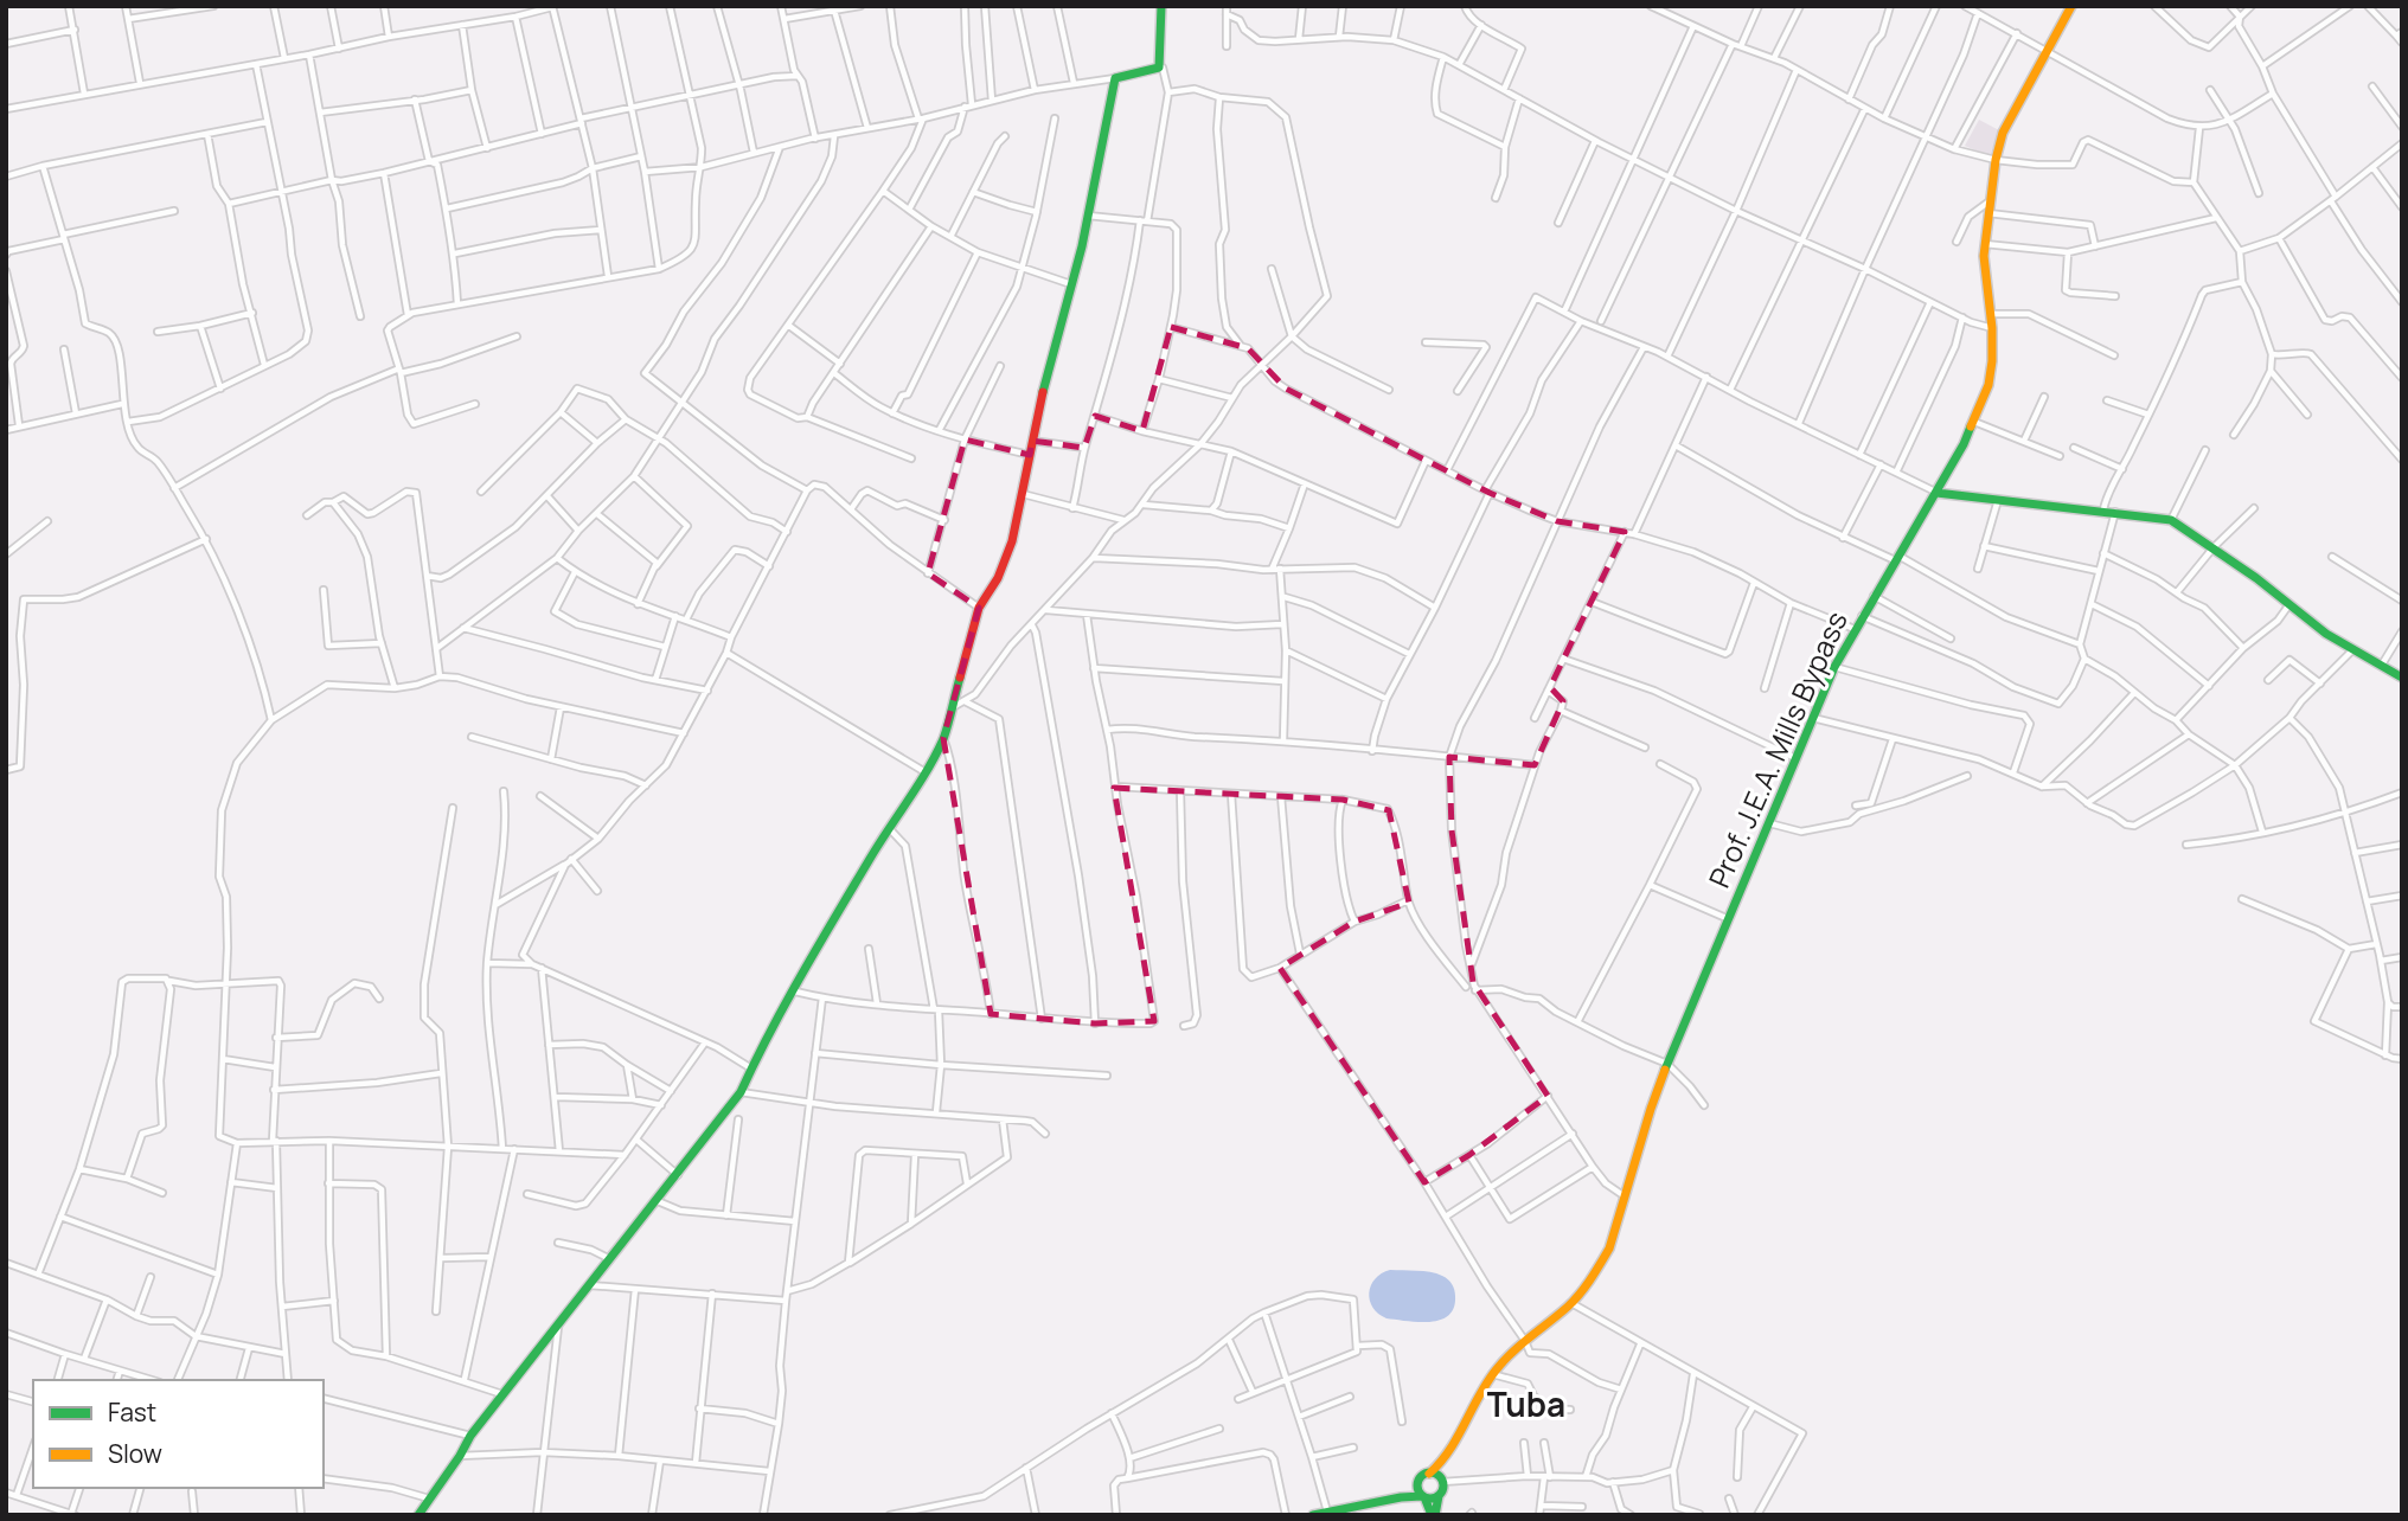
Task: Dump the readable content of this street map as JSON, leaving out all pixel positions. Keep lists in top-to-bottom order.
{
  "streets": {
    "street": ["Prof. J.E.A. Mills Bypass"]
  },
  "districts": ["Tuba"],
  "legend": ["Fast", "Slow"]
}
